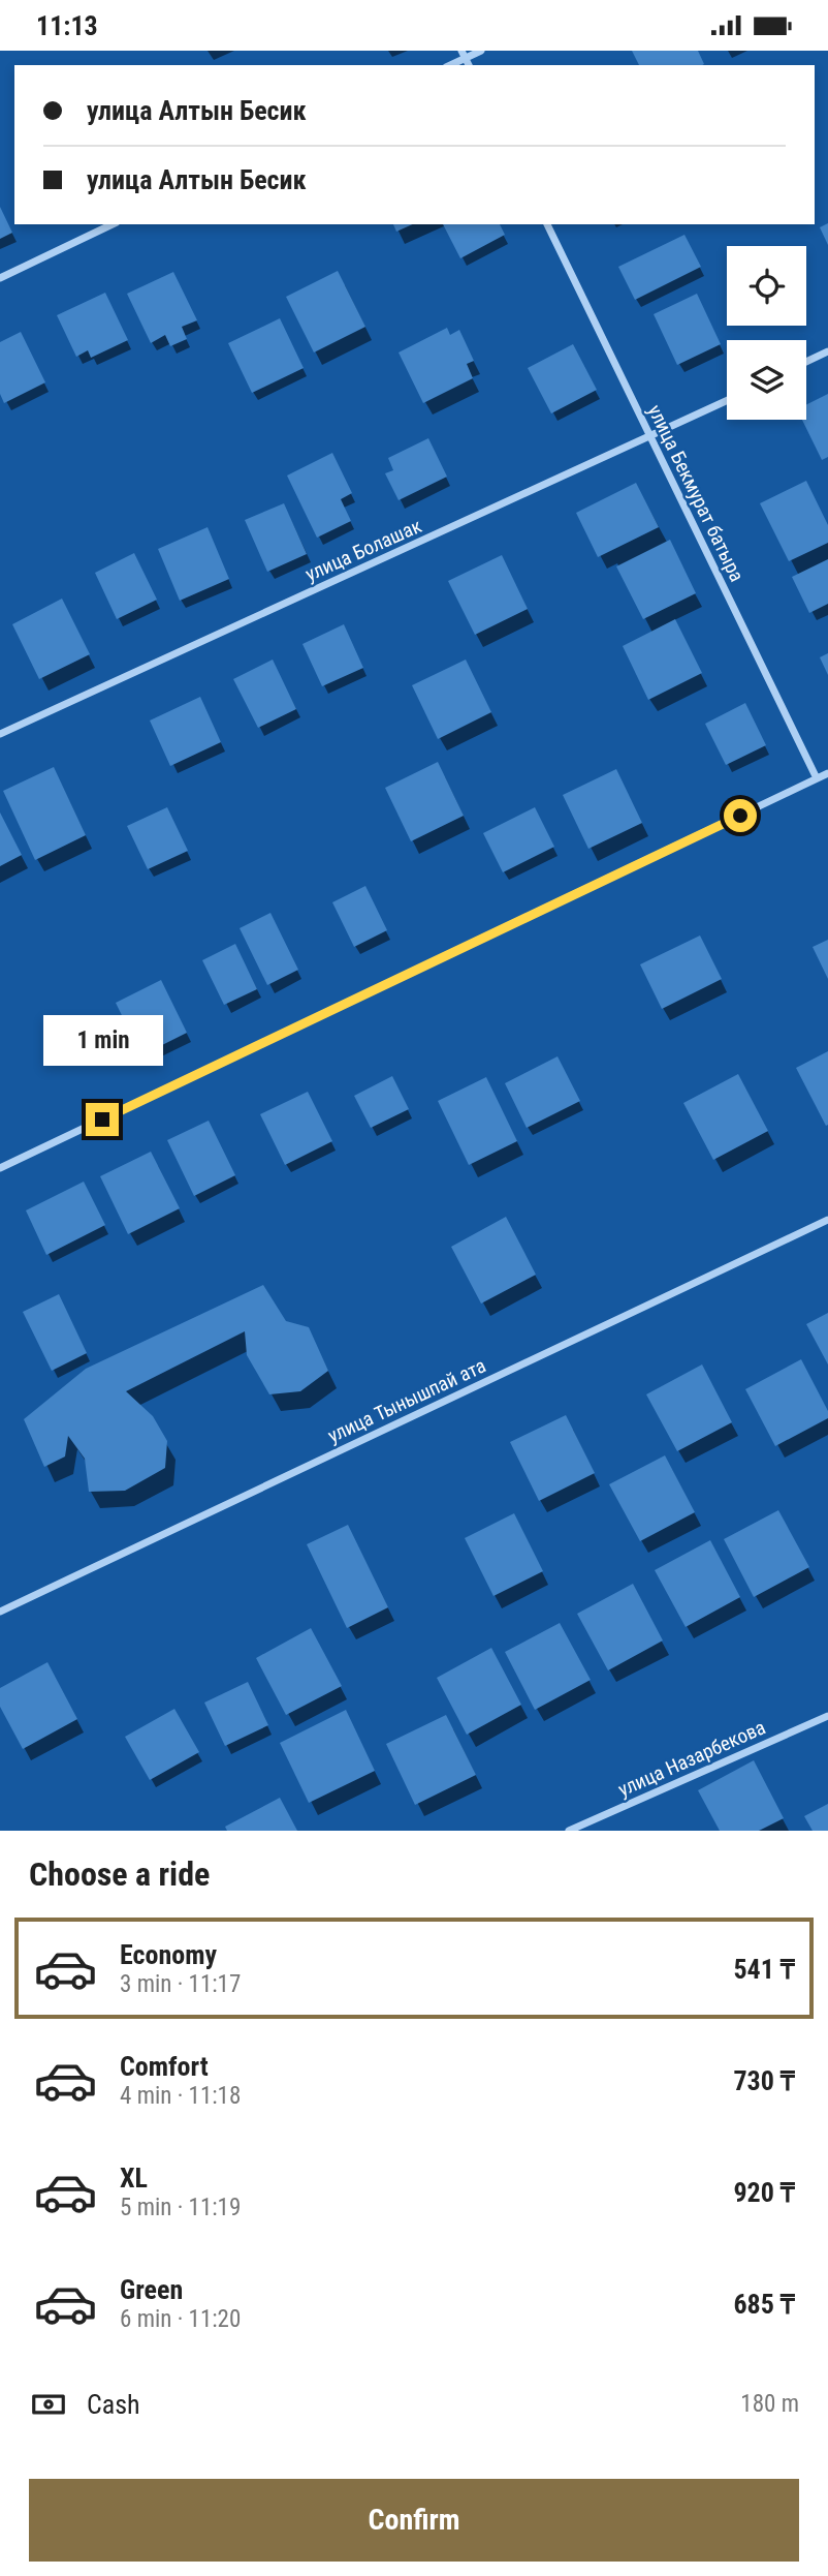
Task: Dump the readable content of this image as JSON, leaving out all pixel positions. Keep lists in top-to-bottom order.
{
  "streets": {
    "street": [
      "улица Бекмурат батыра",
      "улица Болашак",
      "улица Тынышпай ата",
      "улица Назарбекова"
    ]
  },
  "crossings": [
    ["улица Бекмурат батыра", "улица Болашак"]
  ],
  "page": {
    "status": "11:13",
    "banner": ["улица Алтын Бесик", "улица Алтын Бесик"],
    "bubble": "1 min",
    "heading": "Choose a ride",
    "list": [
      {
        "name": "Economy",
        "note": "3 min · 11:17",
        "value": "541 ₸"
      },
      {
        "name": "Comfort",
        "note": "4 min · 11:18",
        "value": "730 ₸"
      },
      {
        "name": "XL",
        "note": "5 min · 11:19",
        "value": "920 ₸"
      },
      {
        "name": "Green",
        "note": "6 min · 11:20",
        "value": "685 ₸"
      }
    ],
    "pay": ["Cash", "180 m"],
    "buttons": "Confirm"
  }
}
